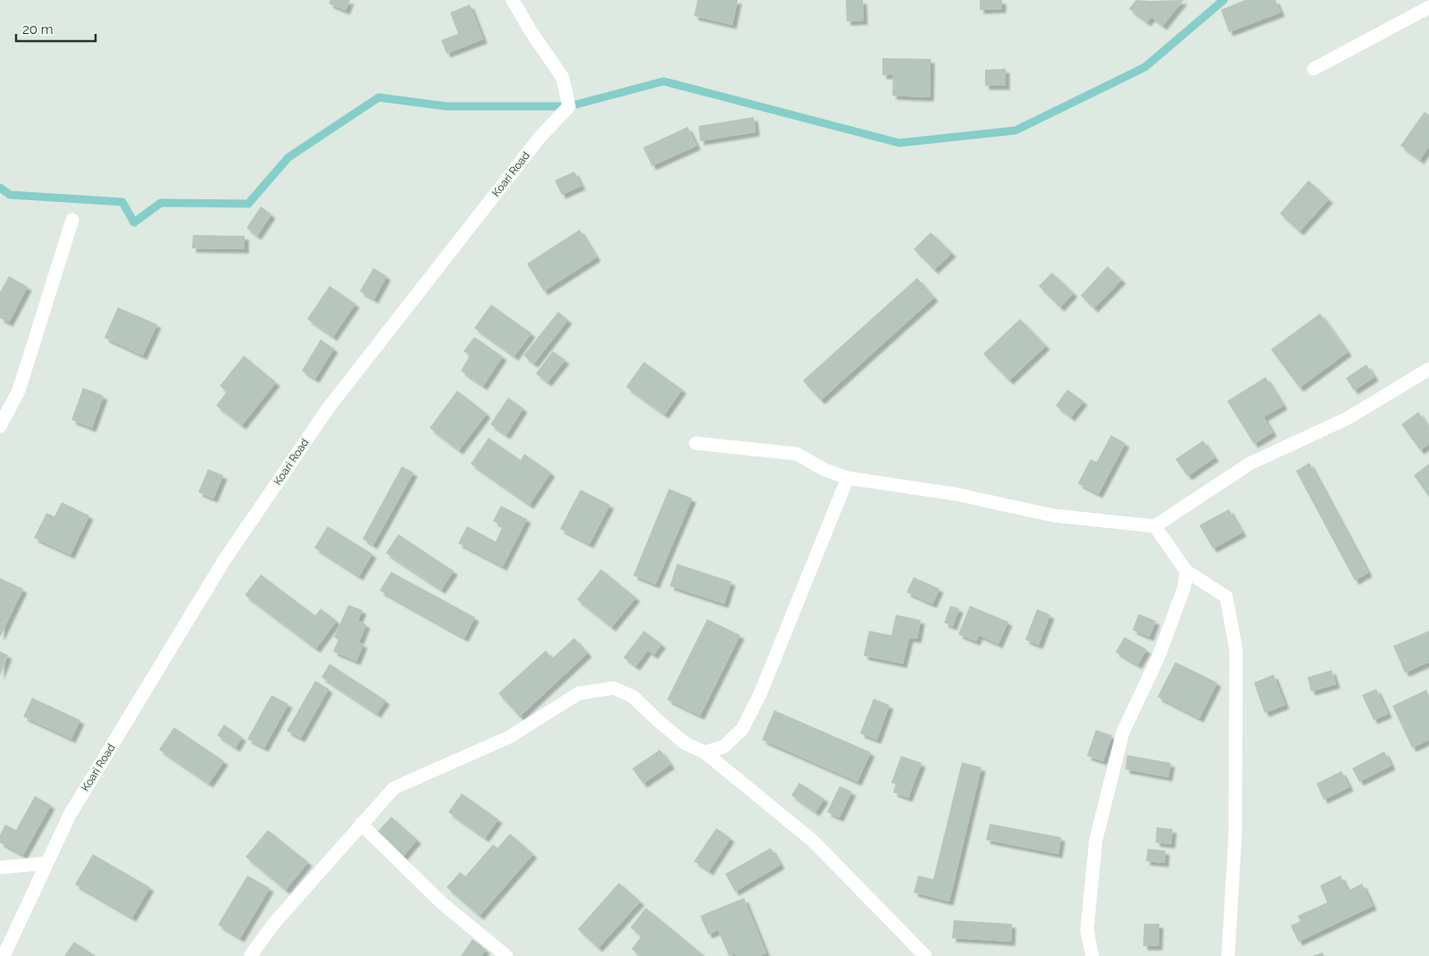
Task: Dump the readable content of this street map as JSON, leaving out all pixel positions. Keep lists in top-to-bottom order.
{
  "streets": {
    "street": ["Koari Road"]
  },
  "scale_bar": "20 m"
}
